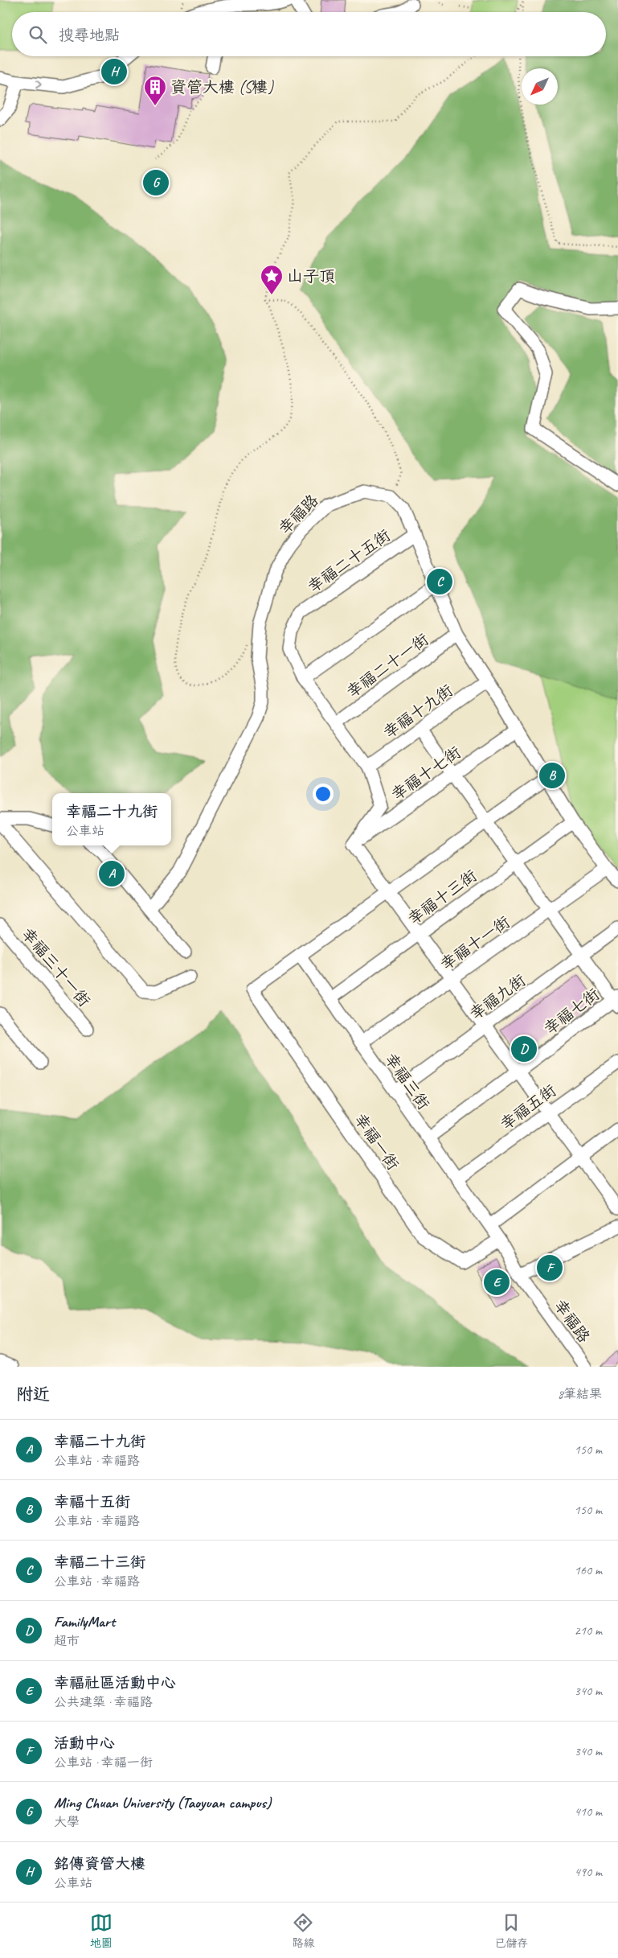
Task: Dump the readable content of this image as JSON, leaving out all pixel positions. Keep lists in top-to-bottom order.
{
  "streets": {
    "street": [
      "幸福路",
      "幸福二十五街",
      "幸福二十一街",
      "幸福十九街",
      "幸福十七街",
      "幸福十三街",
      "幸福十一街",
      "幸福三十一街",
      "幸福九街",
      "幸福七街",
      "幸福三街",
      "幸福五街",
      "幸福一街"
    ]
  },
  "crossings": [
    ["幸福路", "幸福三街"],
    ["幸福十三街", "幸福三街"],
    ["幸福十一街", "幸福三街"],
    ["幸福九街", "幸福三街"],
    ["幸福七街", "幸福三街"],
    ["幸福三街", "幸福五街"],
    ["幸福三街", "幸福一街"]
  ],
  "places": {
    "building": ["資管大樓 (S樓)"],
    "place": ["山子頂"]
  },
  "north": "bottom left",
  "page": {
    "search": "搜尋地點",
    "pins": [
      "H",
      "G",
      "C",
      "B",
      "A",
      "D",
      "F",
      "E"
    ],
    "popup": ["幸福二十九街", "公車站"],
    "heading": ["附近", "8筆結果"],
    "list": [
      {
        "mark": "A",
        "name": "幸福二十九街",
        "note": "公車站 · 幸福路",
        "value": "150 m"
      },
      {
        "mark": "B",
        "name": "幸福十五街",
        "note": "公車站 · 幸福路",
        "value": "150 m"
      },
      {
        "mark": "C",
        "name": "幸福二十三街",
        "note": "公車站 · 幸福路",
        "value": "160 m"
      },
      {
        "mark": "D",
        "name": "FamilyMart",
        "note": "超市",
        "value": "210 m"
      },
      {
        "mark": "E",
        "name": "幸福社區活動中心",
        "note": "公共建築 · 幸福路",
        "value": "340 m"
      },
      {
        "mark": "F",
        "name": "活動中心",
        "note": "公車站 · 幸福一街",
        "value": "340 m"
      },
      {
        "mark": "G",
        "name": "Ming Chuan University (Taoyuan campus)",
        "note": "大學",
        "value": "410 m"
      },
      {
        "mark": "H",
        "name": "銘傳資管大樓",
        "note": "公車站",
        "value": "490 m"
      }
    ],
    "nav": ["地圖", "路線", "已儲存"]
  }
}
